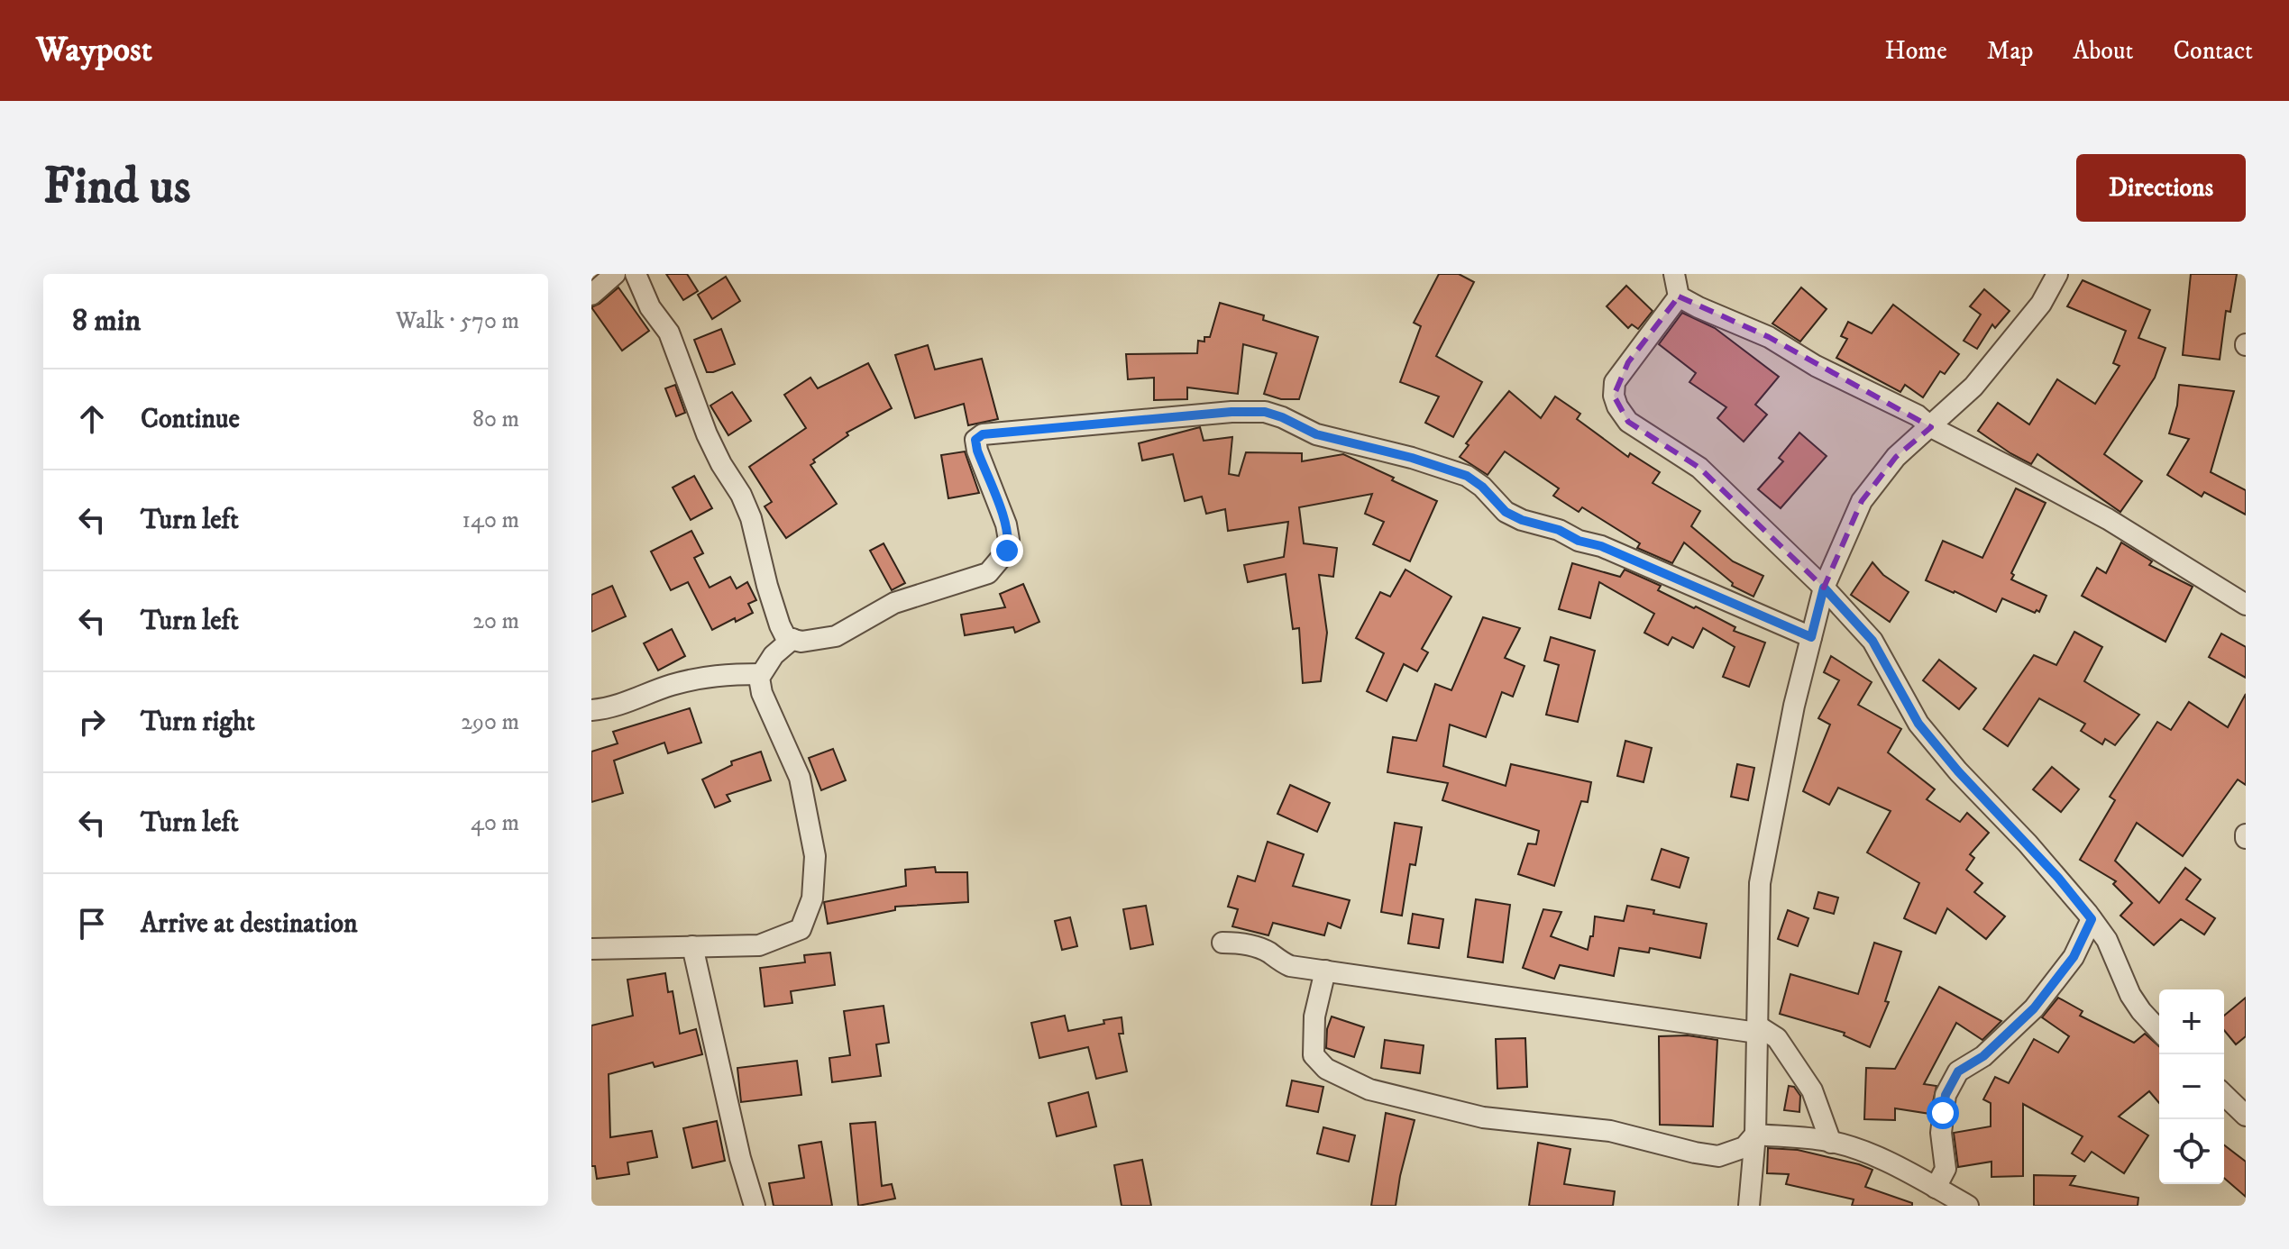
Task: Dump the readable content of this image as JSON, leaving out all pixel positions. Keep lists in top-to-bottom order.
{
  "page": {
    "header": "Waypost",
    "nav": [
      "Home",
      "Map",
      "About",
      "Contact"
    ],
    "buttons": "Directions",
    "title": "Find us",
    "heading": ["8 min", "Walk · 570 m"],
    "list": [
      ["Continue", "80 m"],
      ["Turn left", "140 m"],
      ["Turn left", "20 m"],
      ["Turn right", "290 m"],
      ["Turn left", "40 m"],
      "Arrive at destination"
    ],
    "map_buttons": ["+", "−"]
  }
}
